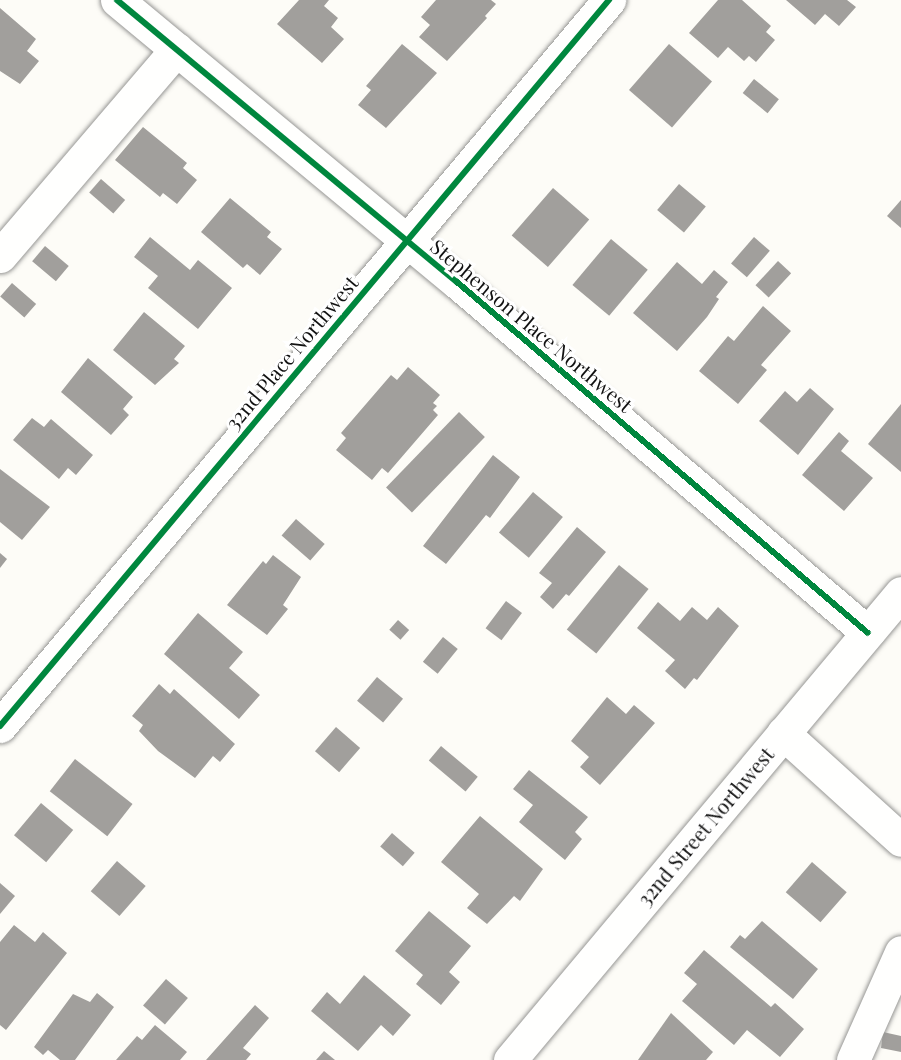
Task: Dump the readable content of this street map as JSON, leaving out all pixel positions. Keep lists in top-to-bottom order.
{
  "streets": {
    "street": ["Stephenson Place Northwest", "32nd Place Northwest", "32nd Street Northwest"]
  },
  "crossings": [
    ["Stephenson Place Northwest", "32nd Place Northwest"],
    ["Stephenson Place Northwest", "32nd Street Northwest"]
  ]
}
